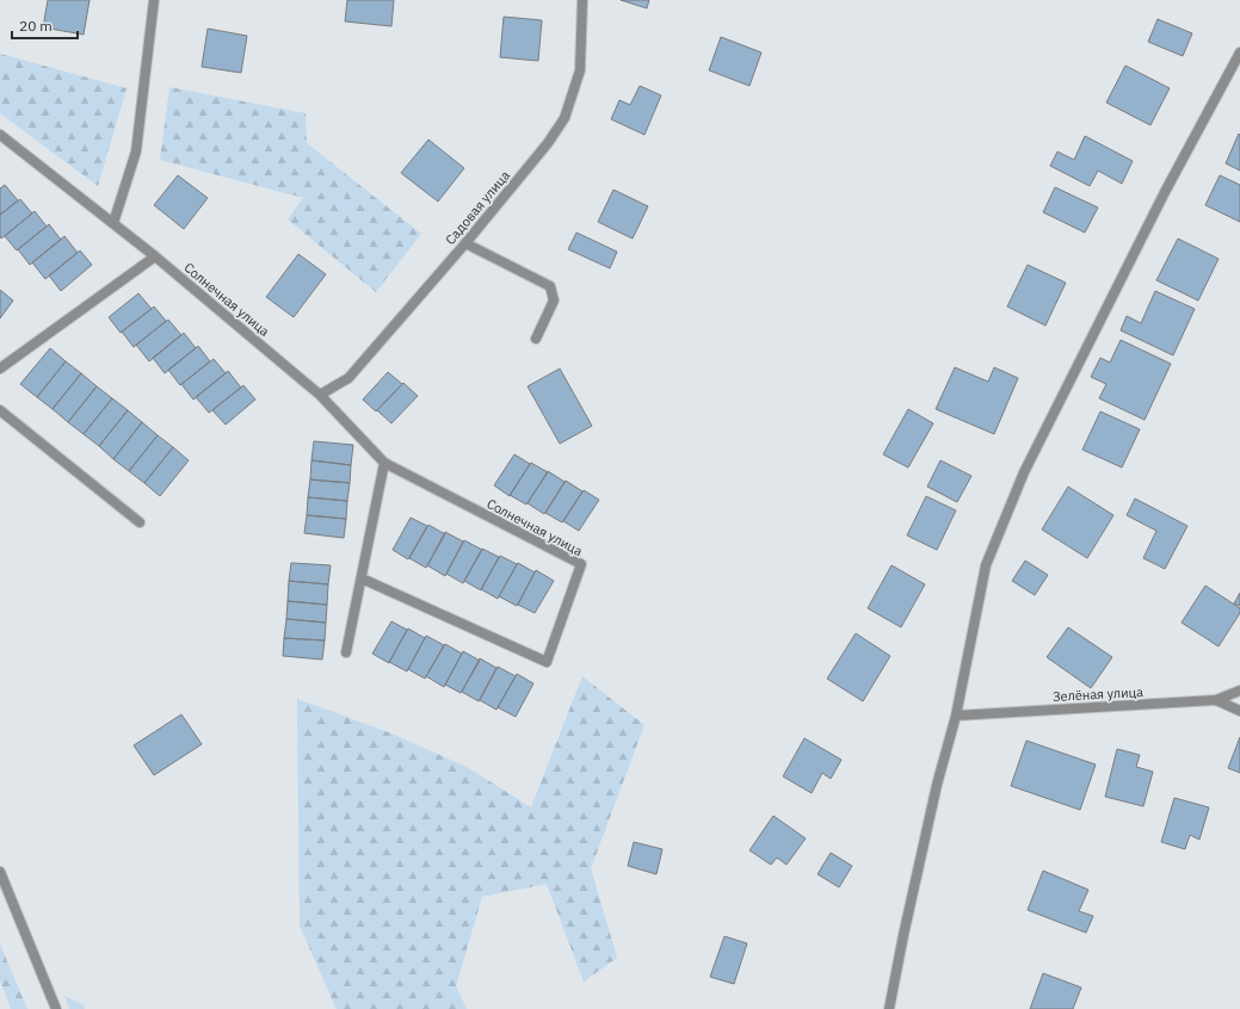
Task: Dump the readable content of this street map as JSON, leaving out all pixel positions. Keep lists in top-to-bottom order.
{
  "streets": {
    "street": ["Садовая улица", "Солнечная улица", "Зелёная улица"]
  },
  "crossings": [
    ["Садовая улица", "Солнечная улица"]
  ],
  "scale_bar": "20 m"
}
